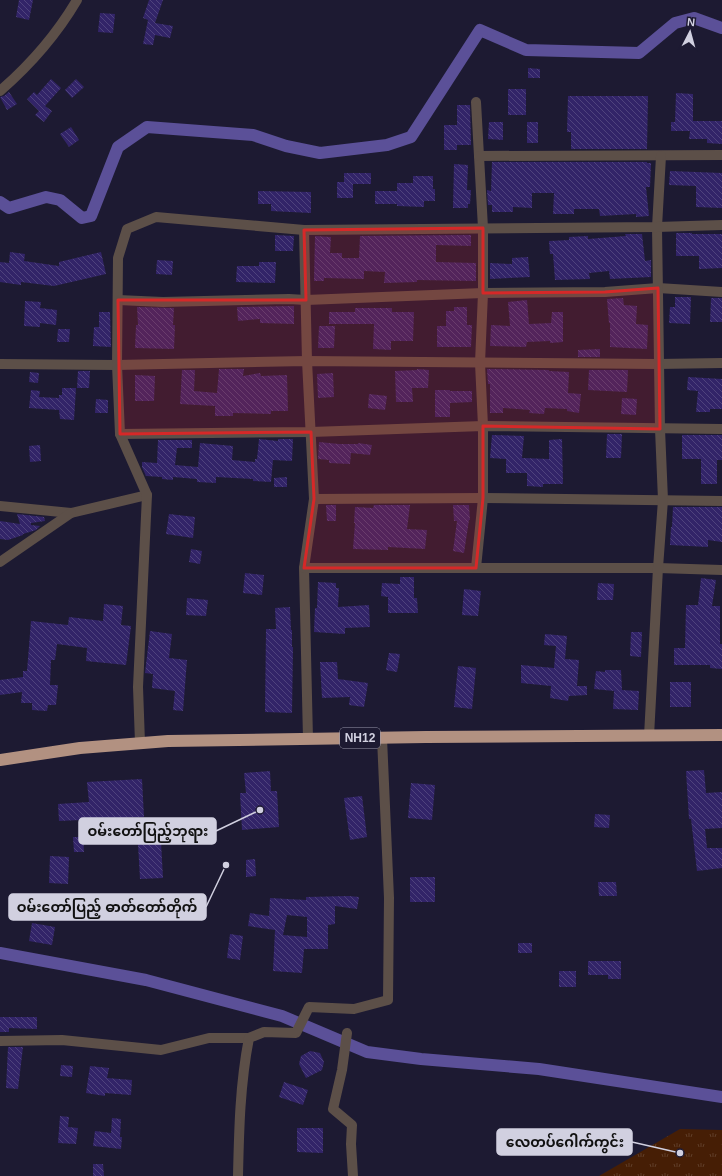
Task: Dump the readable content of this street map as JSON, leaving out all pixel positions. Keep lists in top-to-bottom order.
{
  "streets": {
    "highway": ["NH12"]
  },
  "places": ["ဝမ်းတော်ပြည့်ဘုရား", "ဝမ်းတော်ပြည့် ဓာတ်တော်တိုက်", "လေတပ်ဂေါက်ကွင်း"],
  "north": "top"
}
